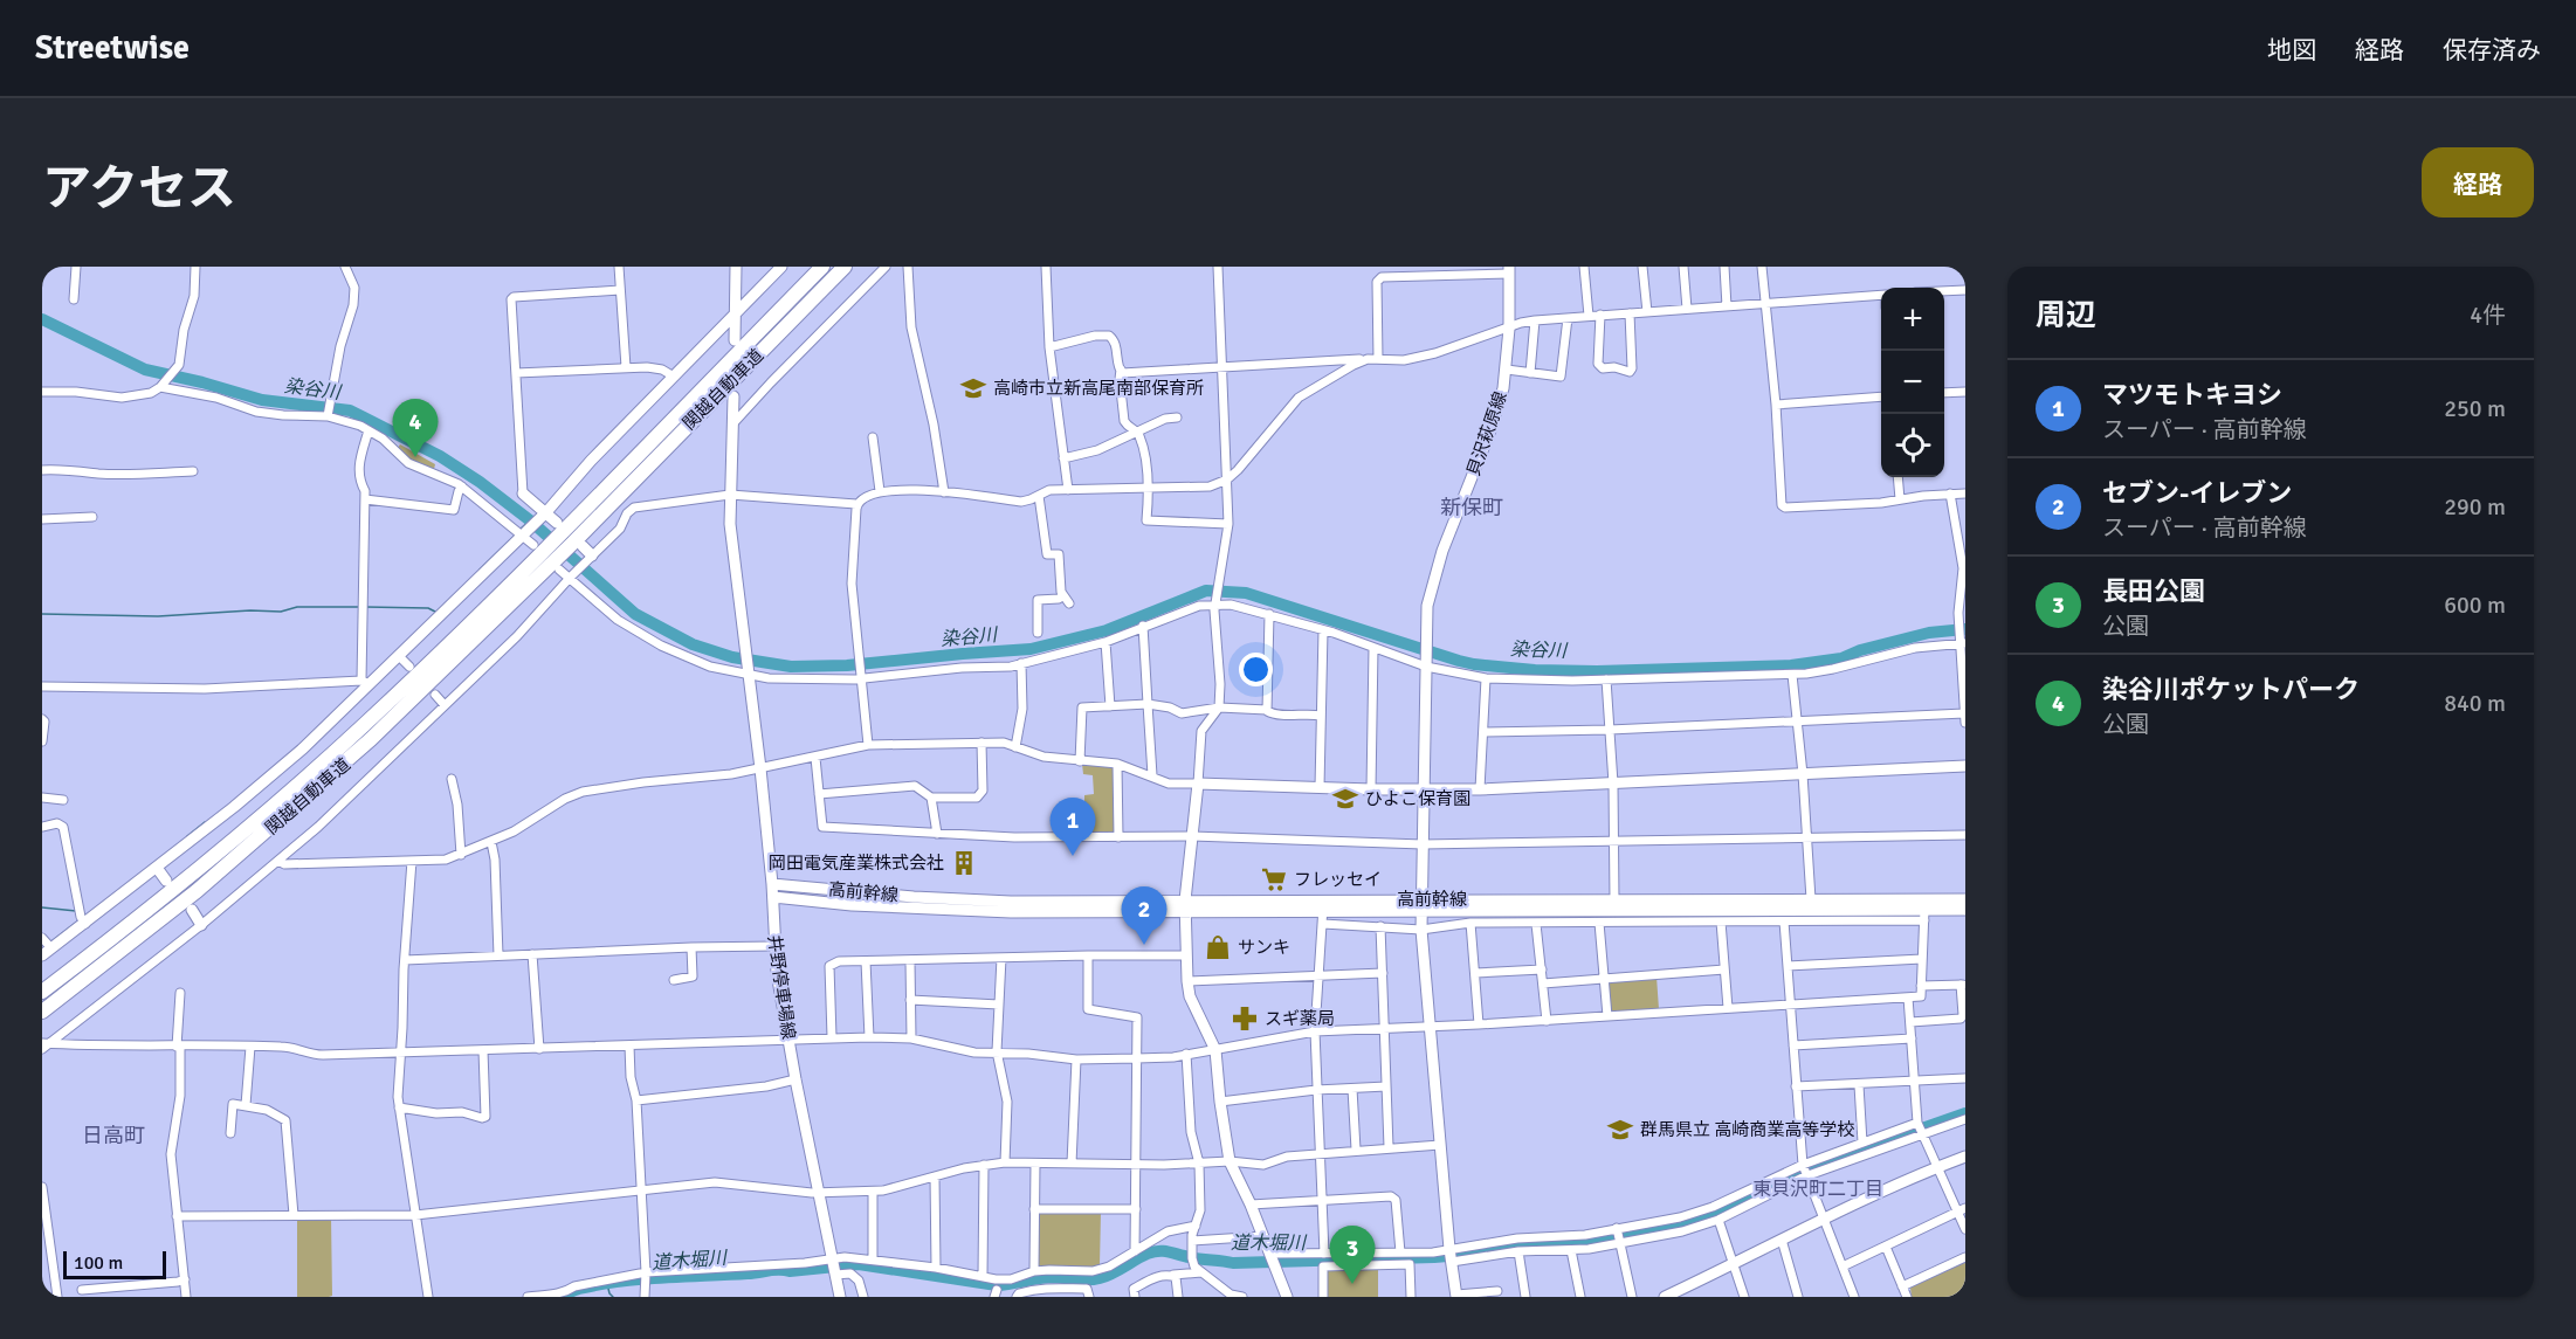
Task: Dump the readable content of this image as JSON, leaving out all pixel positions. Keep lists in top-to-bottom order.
{
  "streets": {
    "highway": ["関越自動車道"],
    "street": ["貝沢萩原線", "高前幹線", "井野停車場線"]
  },
  "crossings": [
    ["貝沢萩原線", "高前幹線"],
    ["高前幹線", "井野停車場線"]
  ],
  "districts": ["新保町", "日高町", "東貝沢町二丁目"],
  "water": ["染谷川", "道木堀川"],
  "places": {
    "school or university": ["高崎市立新高尾南部保育所", "ひよこ保育園", "群馬県立 高崎商業高等学校"],
    "building": ["岡田電気産業株式会社"],
    "supermarket": ["フレッセイ"],
    "shop": ["サンキ"],
    "pharmacy": ["スギ薬局"]
  },
  "scale_bar": "100 m",
  "page": {
    "header": "Streetwise",
    "nav": ["地図", "経路", "保存済み"],
    "title": "アクセス",
    "buttons": "経路",
    "heading": ["周辺", "4件"],
    "map_buttons": ["+", "−"],
    "list": [
      {
        "mark": "1",
        "name": "マツモトキヨシ",
        "note": "スーパー · 高前幹線",
        "value": "250 m"
      },
      {
        "mark": "2",
        "name": "セブン-イレブン",
        "note": "スーパー · 高前幹線",
        "value": "290 m"
      },
      {
        "mark": "3",
        "name": "長田公園",
        "note": "公園",
        "value": "600 m"
      },
      {
        "mark": "4",
        "name": "染谷川ポケットパーク",
        "note": "公園",
        "value": "840 m"
      }
    ],
    "pins": [
      "4",
      "1",
      "2",
      "3"
    ],
    "scale": "100 m"
  }
}
